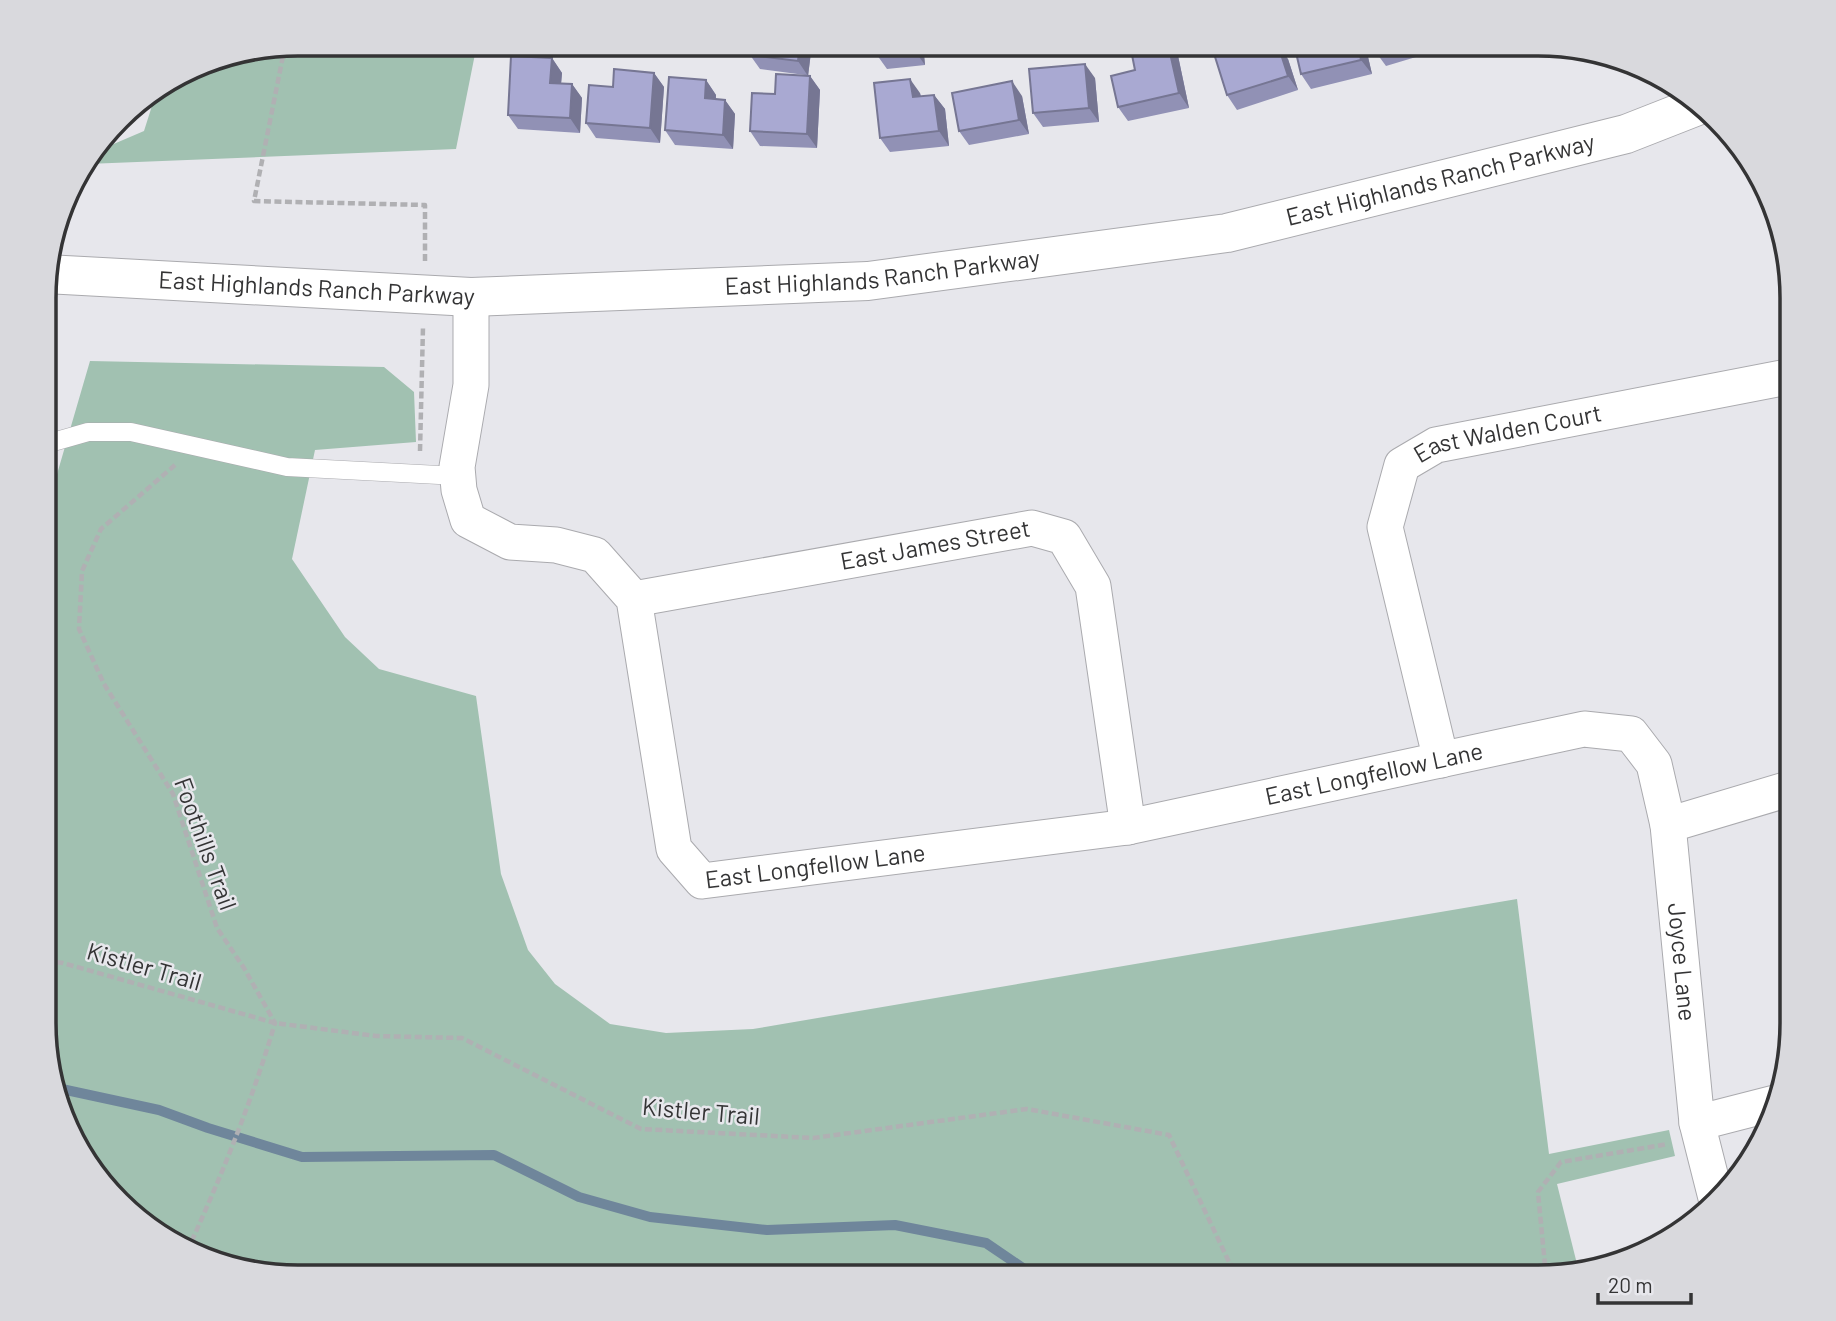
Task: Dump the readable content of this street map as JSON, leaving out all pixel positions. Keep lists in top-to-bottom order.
{
  "streets": {
    "main road": ["East Highlands Ranch Parkway"],
    "street": [
      "East Walden Court",
      "East James Street",
      "East Longfellow Lane",
      "Joyce Lane"
    ],
    "path": ["Foothills Trail", "Kistler Trail"]
  },
  "crossings": [
    ["East Walden Court", "East Longfellow Lane"],
    ["East James Street", "East Longfellow Lane"],
    ["East Longfellow Lane", "Joyce Lane"],
    ["Foothills Trail", "Kistler Trail"]
  ],
  "scale_bar": "20 m"
}
